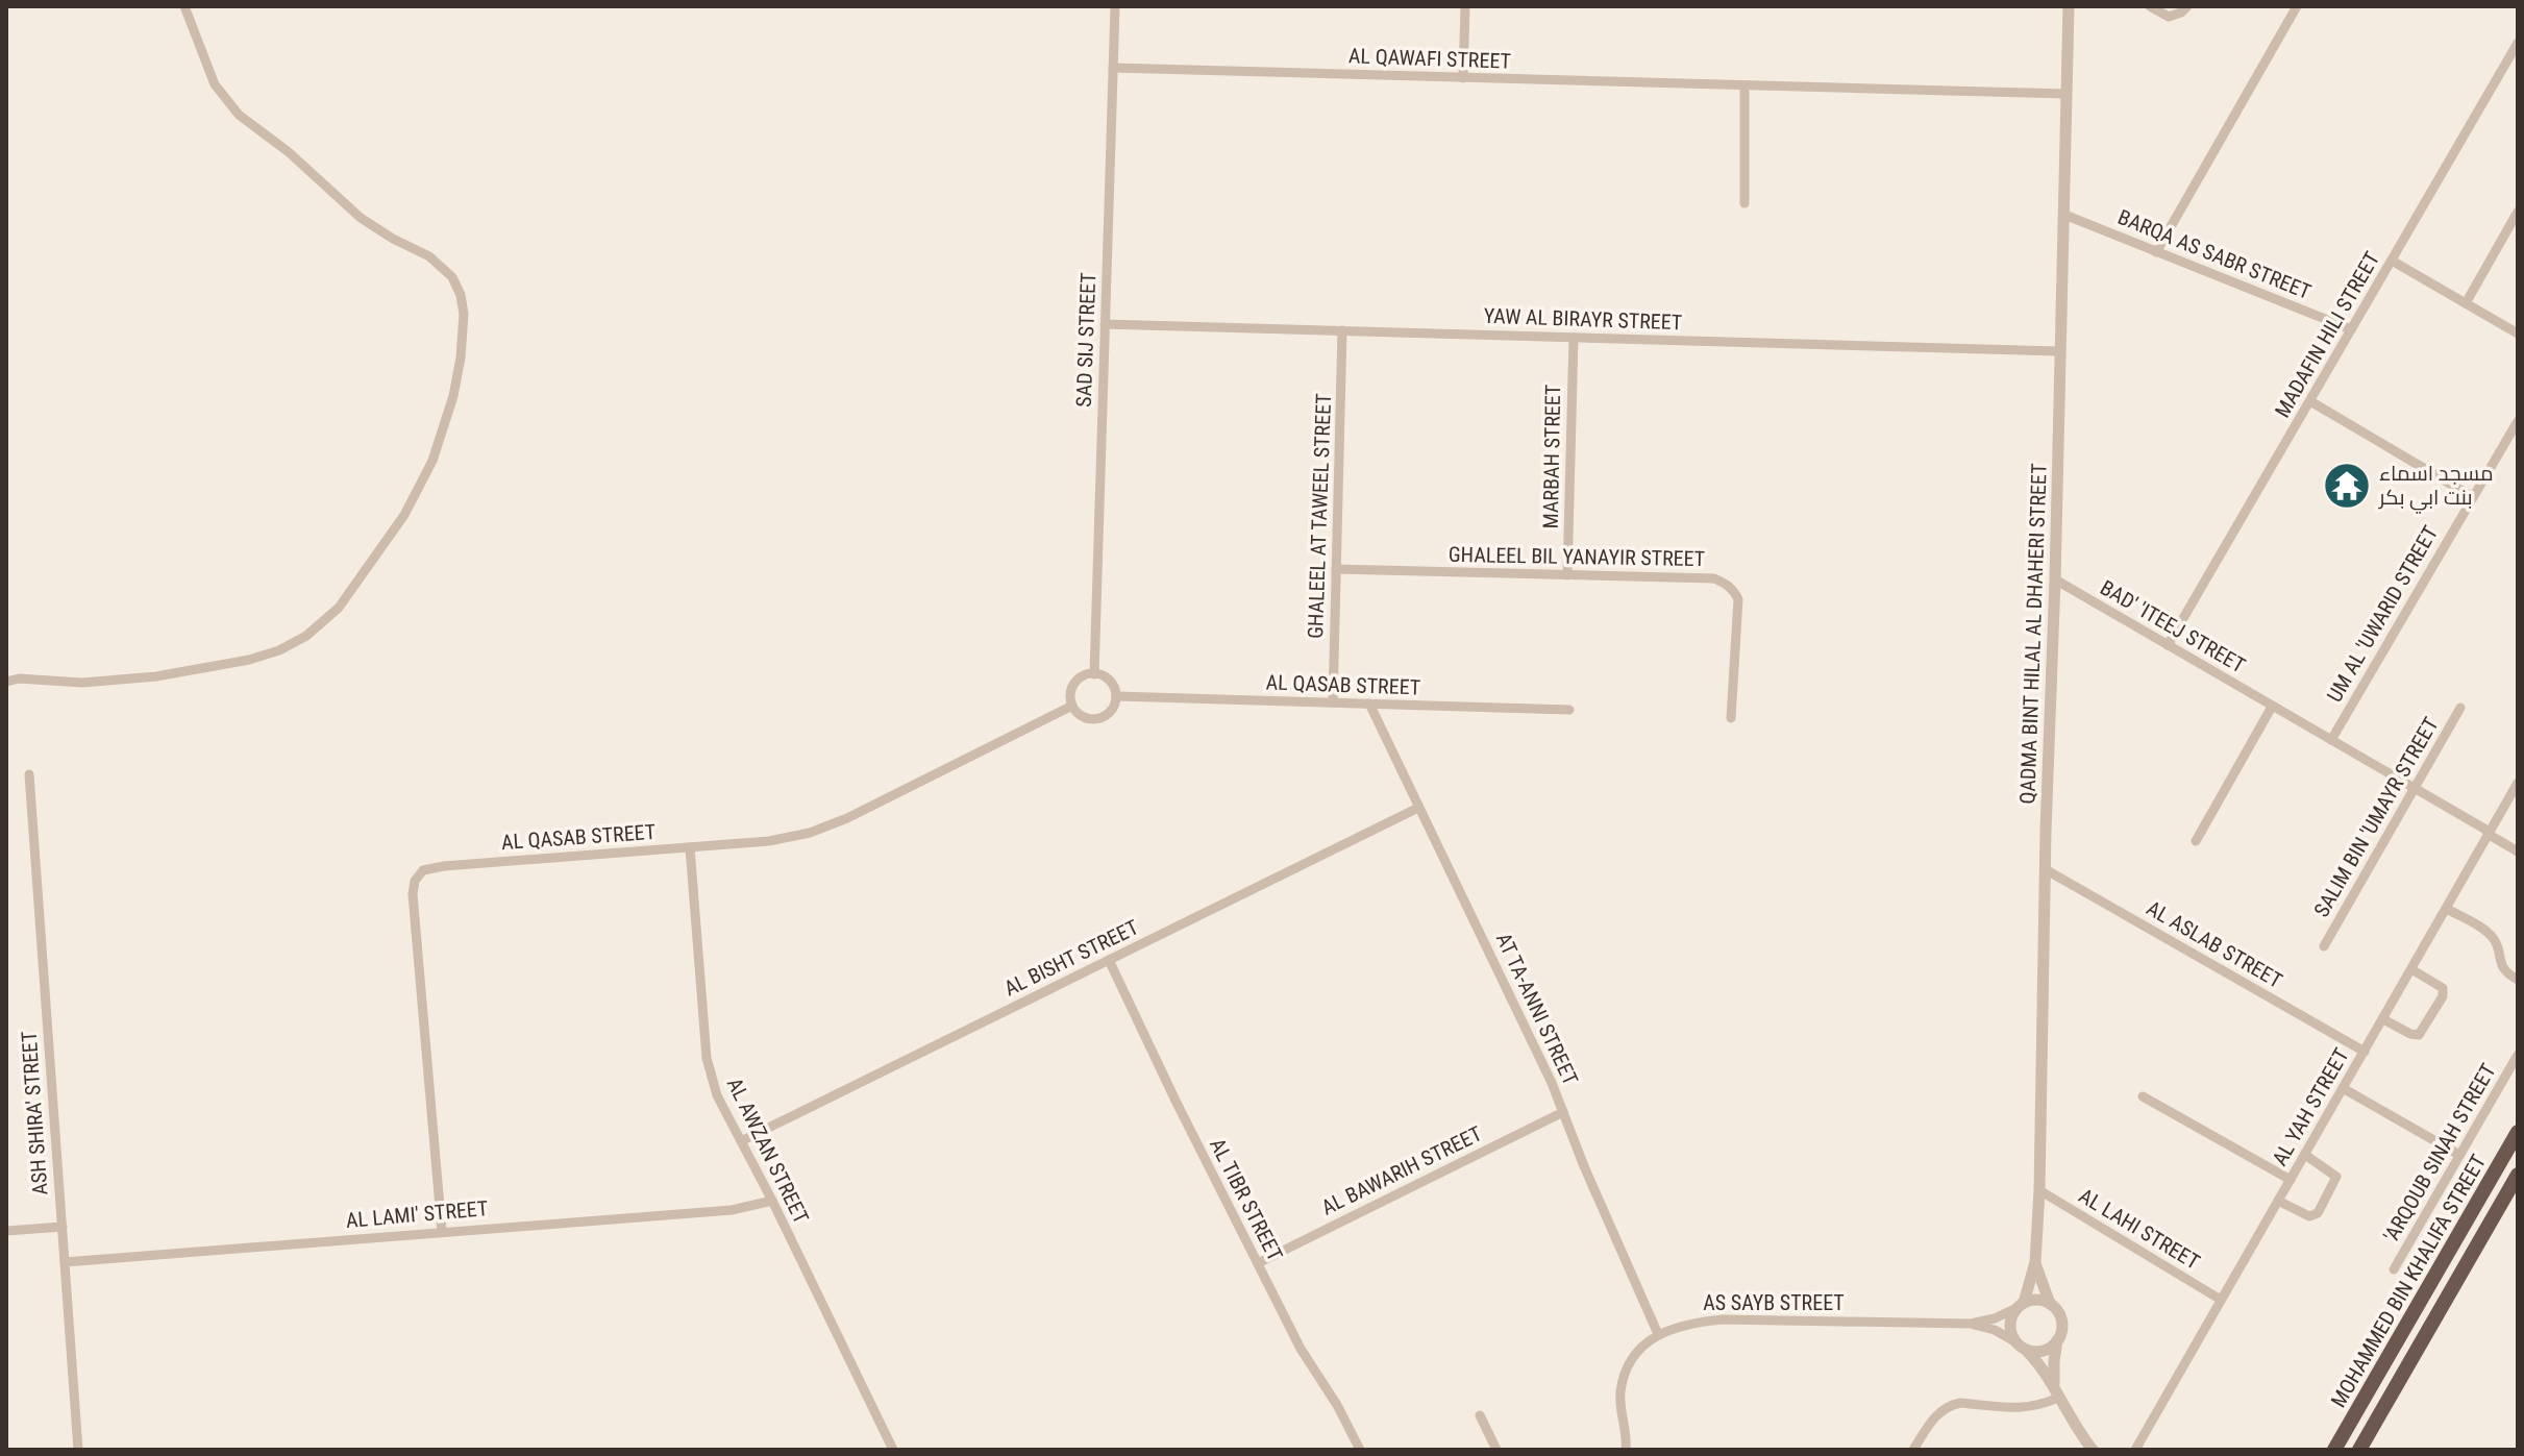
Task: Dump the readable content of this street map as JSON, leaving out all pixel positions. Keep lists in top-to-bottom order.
{
  "streets": {
    "highway": ["MOHAMMED BIN KHALIFA STREET"],
    "street": [
      "AL QAWAFI STREET",
      "BARQA AS SABR STREET",
      "YAW AL BIRAYR STREET",
      "MADAFIN HILI STREET",
      "SAD SIJ STREET",
      "MARBAH STREET",
      "GHALEEL AT TAWEEL STREET",
      "GHALEEL BIL YANAYIR STREET",
      "UM AL 'UWARID STREET",
      "BAD' 'ITEEJ STREET",
      "QADMA BINT HILAL AL DHAHERI STREET",
      "AL QASAB STREET",
      "SALIM BIN 'UMAYR STREET",
      "AL ASLAB STREET",
      "AL BISHT STREET",
      "AT TA-ANNI STREET",
      "AL YAH STREET",
      "ASH SHIRA' STREET",
      "AL AWZAN STREET",
      "'ARQOUB SINAH STREET",
      "AL BAWARIH STREET",
      "AL TIBR STREET",
      "AL LAMI' STREET",
      "AL LAHI STREET",
      "AS SAYB STREET"
    ]
  },
  "crossings": [
    ["AL QAWAFI STREET", "SAD SIJ STREET"],
    ["AL QAWAFI STREET", "QADMA BINT HILAL AL DHAHERI STREET"],
    ["BARQA AS SABR STREET", "MADAFIN HILI STREET"],
    ["BARQA AS SABR STREET", "QADMA BINT HILAL AL DHAHERI STREET"],
    ["YAW AL BIRAYR STREET", "SAD SIJ STREET"],
    ["YAW AL BIRAYR STREET", "MARBAH STREET"],
    ["YAW AL BIRAYR STREET", "GHALEEL AT TAWEEL STREET"],
    ["YAW AL BIRAYR STREET", "QADMA BINT HILAL AL DHAHERI STREET"],
    ["MADAFIN HILI STREET", "BAD' 'ITEEJ STREET"],
    ["SAD SIJ STREET", "AL QASAB STREET"],
    ["MARBAH STREET", "GHALEEL BIL YANAYIR STREET"],
    ["GHALEEL AT TAWEEL STREET", "GHALEEL BIL YANAYIR STREET"],
    ["GHALEEL AT TAWEEL STREET", "AL QASAB STREET"],
    ["UM AL 'UWARID STREET", "BAD' 'ITEEJ STREET"],
    ["BAD' 'ITEEJ STREET", "QADMA BINT HILAL AL DHAHERI STREET"],
    ["BAD' 'ITEEJ STREET", "SALIM BIN 'UMAYR STREET"],
    ["BAD' 'ITEEJ STREET", "AL YAH STREET"],
    ["QADMA BINT HILAL AL DHAHERI STREET", "AL ASLAB STREET"],
    ["QADMA BINT HILAL AL DHAHERI STREET", "AL LAHI STREET"],
    ["QADMA BINT HILAL AL DHAHERI STREET", "AS SAYB STREET"],
    ["AL QASAB STREET", "AT TA-ANNI STREET"],
    ["AL QASAB STREET", "AL AWZAN STREET"],
    ["AL QASAB STREET", "AL LAMI' STREET"],
    ["AL ASLAB STREET", "AL YAH STREET"],
    ["AL BISHT STREET", "AT TA-ANNI STREET"],
    ["AL BISHT STREET", "AL AWZAN STREET"],
    ["AL BISHT STREET", "AL TIBR STREET"],
    ["AT TA-ANNI STREET", "AL BAWARIH STREET"],
    ["AT TA-ANNI STREET", "AS SAYB STREET"],
    ["AL YAH STREET", "AL LAHI STREET"],
    ["ASH SHIRA' STREET", "AL LAMI' STREET"],
    ["AL AWZAN STREET", "AL LAMI' STREET"],
    ["AL BAWARIH STREET", "AL TIBR STREET"]
  ],
  "places": {
    "temple": ["مسجد اسماء بنت ابي بكر"]
  }
}
